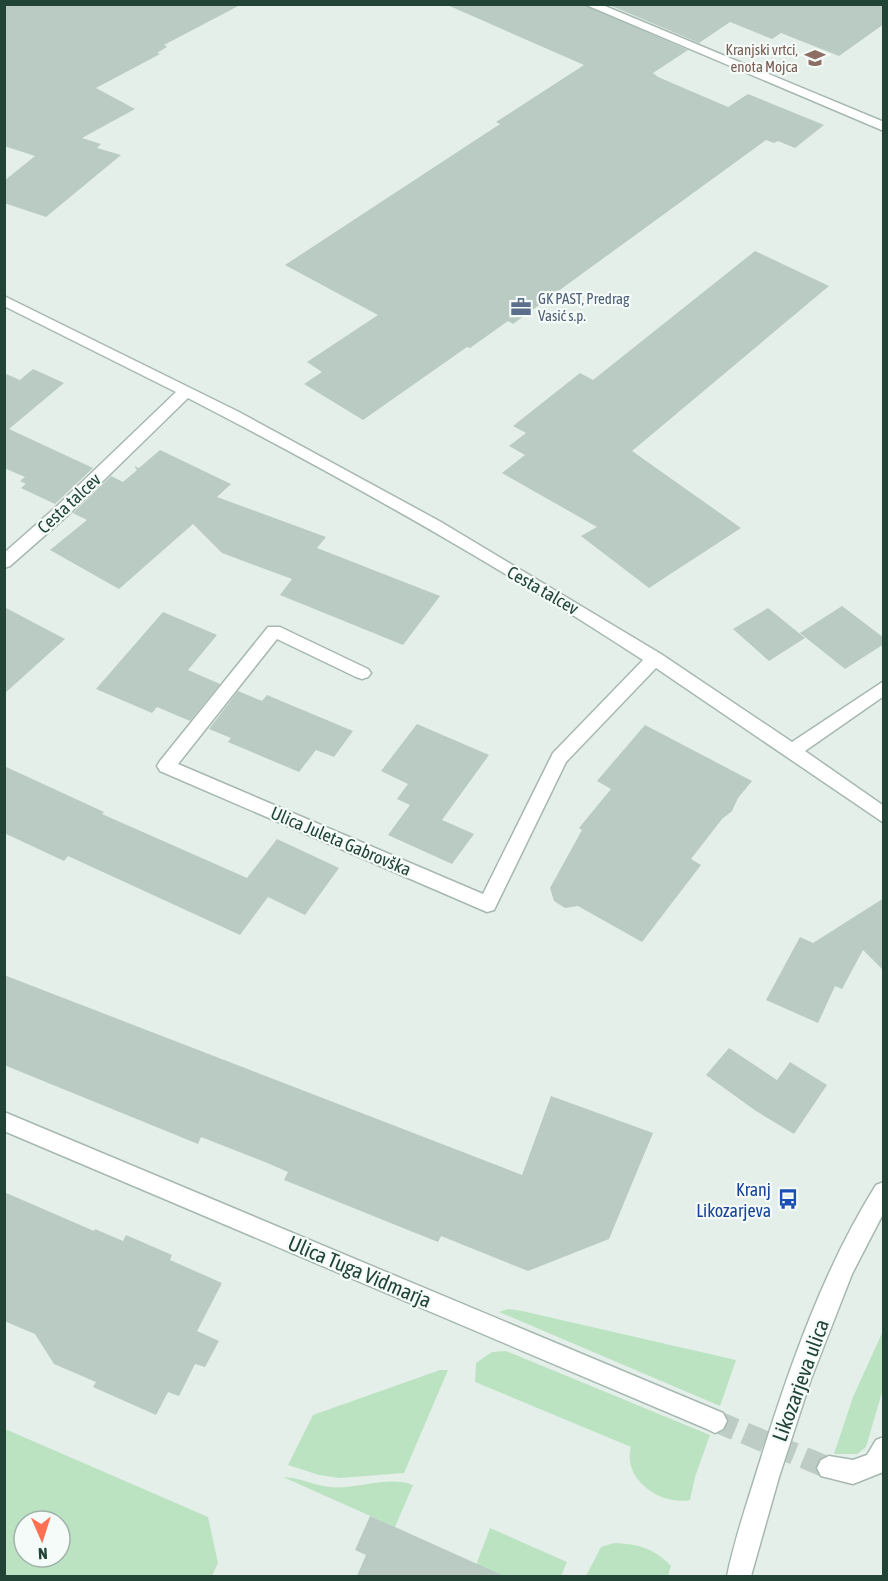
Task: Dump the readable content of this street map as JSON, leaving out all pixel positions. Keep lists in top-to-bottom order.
{
  "streets": {
    "street": [
      "Cesta talcev",
      "Ulica Juleta Gabrovška",
      "Ulica Tuga Vidmarja",
      "Likozarjeva ulica"
    ]
  },
  "crossings": [
    ["Cesta talcev", "Ulica Juleta Gabrovška"]
  ],
  "places": {
    "school or university": ["Kranjski vrtci, enota Mojca"],
    "office": ["GK PAST, Predrag Vasić s.p."],
    "bus stop": ["Kranj Likozarjeva"]
  },
  "north": "bottom"
}
